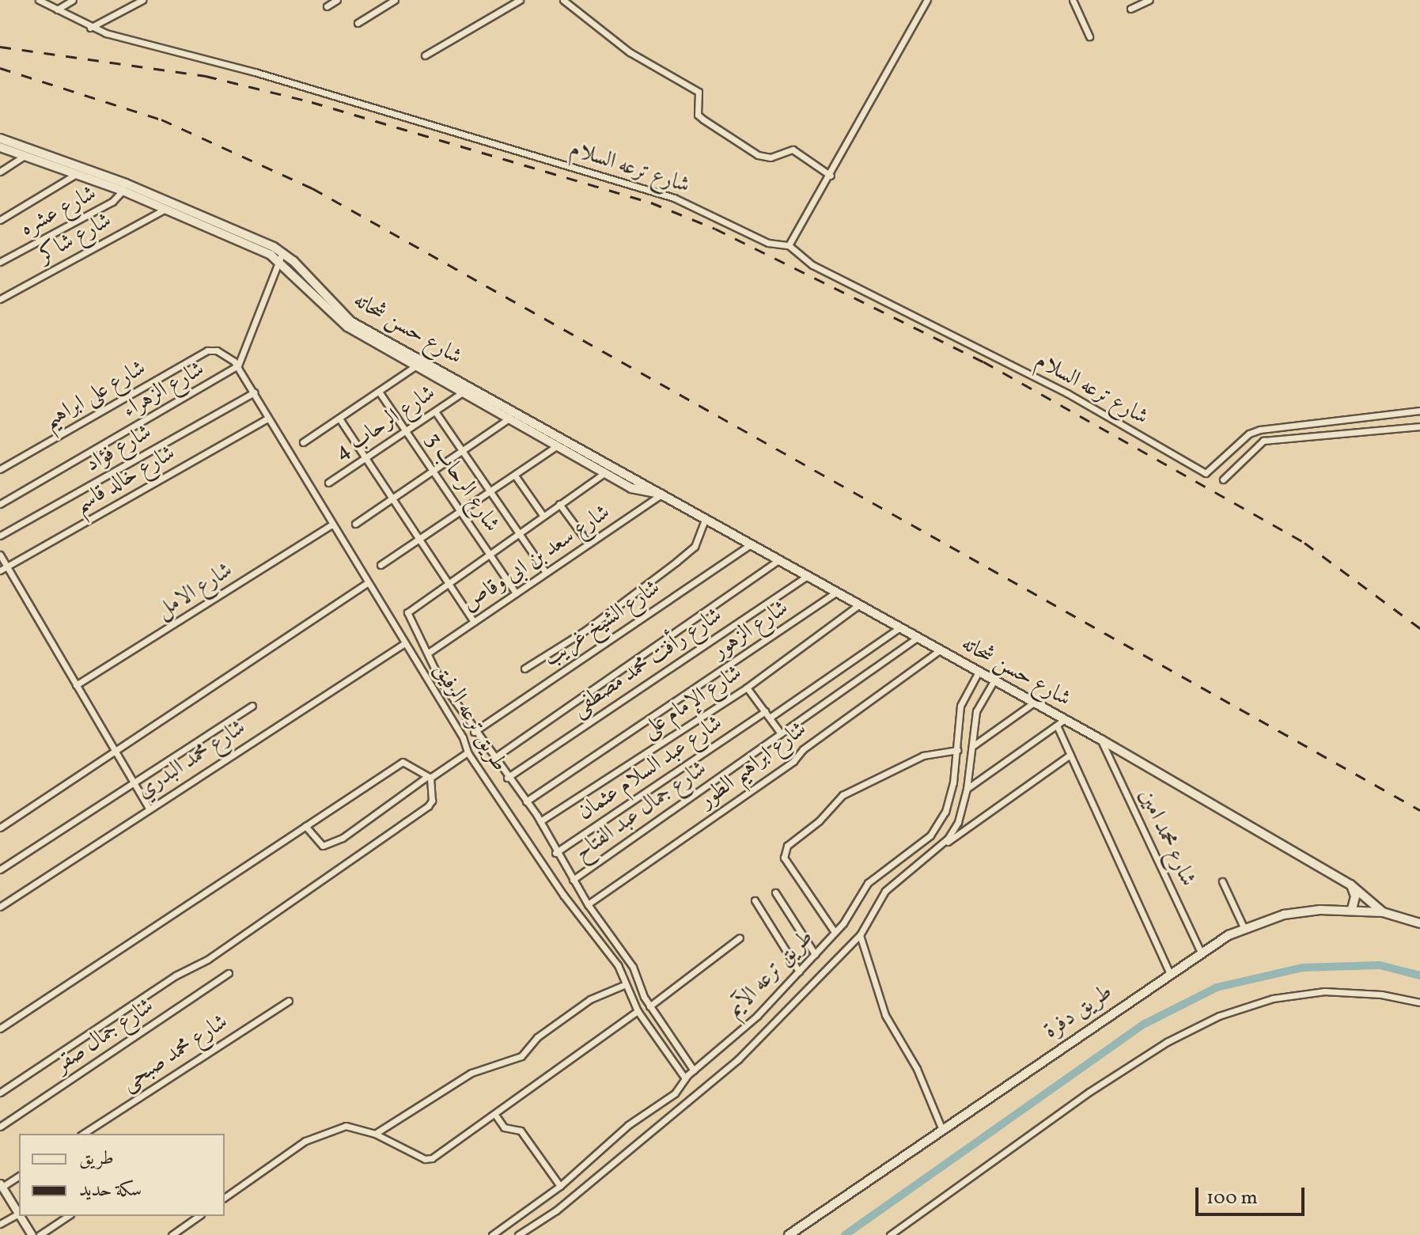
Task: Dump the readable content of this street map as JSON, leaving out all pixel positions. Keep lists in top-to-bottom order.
{
  "streets": {
    "main road": ["شارع حسن شحاته", "طريق دفرة"],
    "street": [
      "شارع ترعه السلام",
      "شارع عشره",
      "شارع شاكر",
      "شارع الزهراء",
      "شارع على ابراهيم",
      "شارع الرحاب 4",
      "شارع فؤاد",
      "شارع خالد قاسم",
      "شارع الرحاب 3",
      "شارع سعد بن ابى وقاص",
      "شارع الامل",
      "شارع الشيخ غريب",
      "شارع الزهور",
      "شارع رأفت محمد مصطفى",
      "شارع الإمام على",
      "طريق ترعه الرفيق",
      "شارع محمد البدري",
      "شارع ابراهيم الطور",
      "شارع عبد السلام عثمان",
      "شارع جمال عبد الفتاح",
      "شارع محمد امين",
      "طريق ترعه الآيم",
      "شارع جمال صقر",
      "شارع محمد صبحى"
    ]
  },
  "crossings": [
    ["شارع عشره", "شارع حسن شحاته"],
    ["شارع شاكر", "شارع حسن شحاته"],
    ["شارع حسن شحاته", "شارع الزهراء"],
    ["شارع حسن شحاته", "شارع الرحاب 4"],
    ["شارع حسن شحاته", "شارع سعد بن ابى وقاص"],
    ["شارع حسن شحاته", "شارع الشيخ غريب"],
    ["شارع حسن شحاته", "شارع الزهور"],
    ["شارع حسن شحاته", "شارع رأفت محمد مصطفى"],
    ["شارع حسن شحاته", "شارع الإمام على"],
    ["شارع حسن شحاته", "شارع ابراهيم الطور"],
    ["شارع حسن شحاته", "شارع عبد السلام عثمان"],
    ["شارع حسن شحاته", "شارع جمال عبد الفتاح"],
    ["شارع حسن شحاته", "شارع محمد امين"],
    ["شارع حسن شحاته", "طريق ترعه الآيم"],
    ["شارع حسن شحاته", "طريق دفرة"],
    ["شارع الزهراء", "شارع على ابراهيم"],
    ["شارع الزهراء", "طريق ترعه الرفيق"],
    ["شارع على ابراهيم", "طريق ترعه الرفيق"],
    ["شارع الرحاب 4", "شارع الرحاب 3"],
    ["شارع فؤاد", "طريق ترعه الرفيق"],
    ["شارع خالد قاسم", "طريق ترعه الرفيق"],
    ["شارع الرحاب 3", "شارع سعد بن ابى وقاص"],
    ["شارع سعد بن ابى وقاص", "طريق ترعه الرفيق"],
    ["شارع الامل", "طريق ترعه الرفيق"],
    ["شارع الشيخ غريب", "طريق ترعه الرفيق"],
    ["شارع الزهور", "طريق ترعه الرفيق"],
    ["شارع رأفت محمد مصطفى", "طريق ترعه الرفيق"],
    ["شارع الإمام على", "طريق ترعه الرفيق"],
    ["طريق ترعه الرفيق", "شارع محمد البدري"],
    ["طريق ترعه الرفيق", "شارع ابراهيم الطور"],
    ["طريق ترعه الرفيق", "شارع عبد السلام عثمان"],
    ["طريق ترعه الرفيق", "شارع جمال عبد الفتاح"],
    ["طريق ترعه الرفيق", "طريق ترعه الآيم"],
    ["شارع محمد امين", "طريق دفرة"]
  ],
  "legend": ["طريق", "سكة حديد"],
  "scale_bar": "100 m"
}
